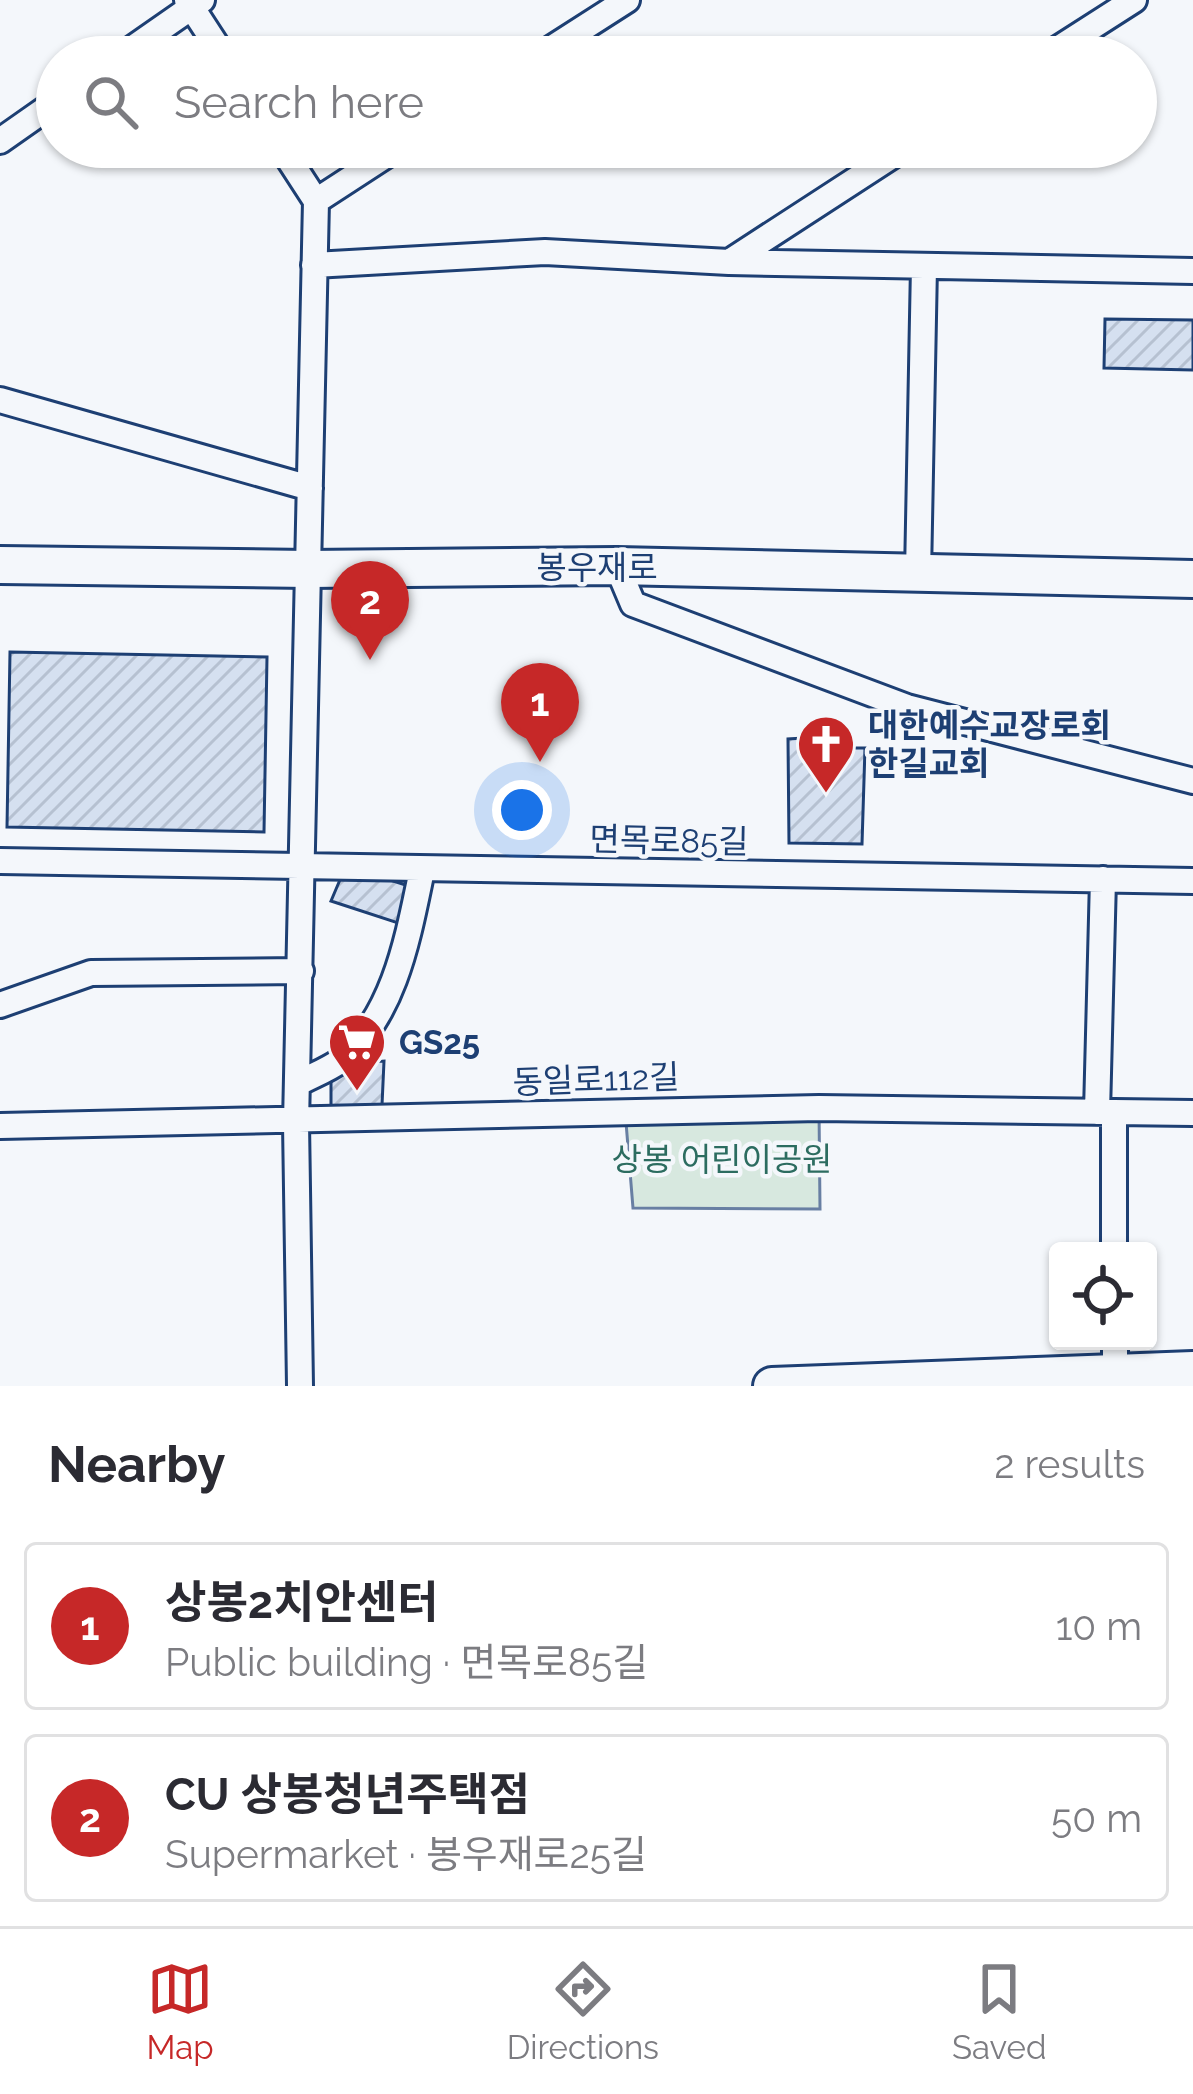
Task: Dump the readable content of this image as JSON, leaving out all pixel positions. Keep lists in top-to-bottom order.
{
  "streets": {
    "street": ["봉우재로", "면목로85길", "동일로112길"]
  },
  "parks": ["상봉 어린이공원"],
  "places": {
    "church": ["대한예수교장로회 한길교회"],
    "supermarket": ["GS25"]
  },
  "page": {
    "search": "Search here",
    "pins": ["2", "1"],
    "heading": ["Nearby", "2 results"],
    "list": [
      {
        "mark": "1",
        "name": "상봉2치안센터",
        "note": "Public building · 면목로85길",
        "value": "10 m"
      },
      {
        "mark": "2",
        "name": "CU 상봉청년주택점",
        "note": "Supermarket · 봉우재로25길",
        "value": "50 m"
      }
    ],
    "nav": ["Map", "Directions", "Saved"]
  }
}
